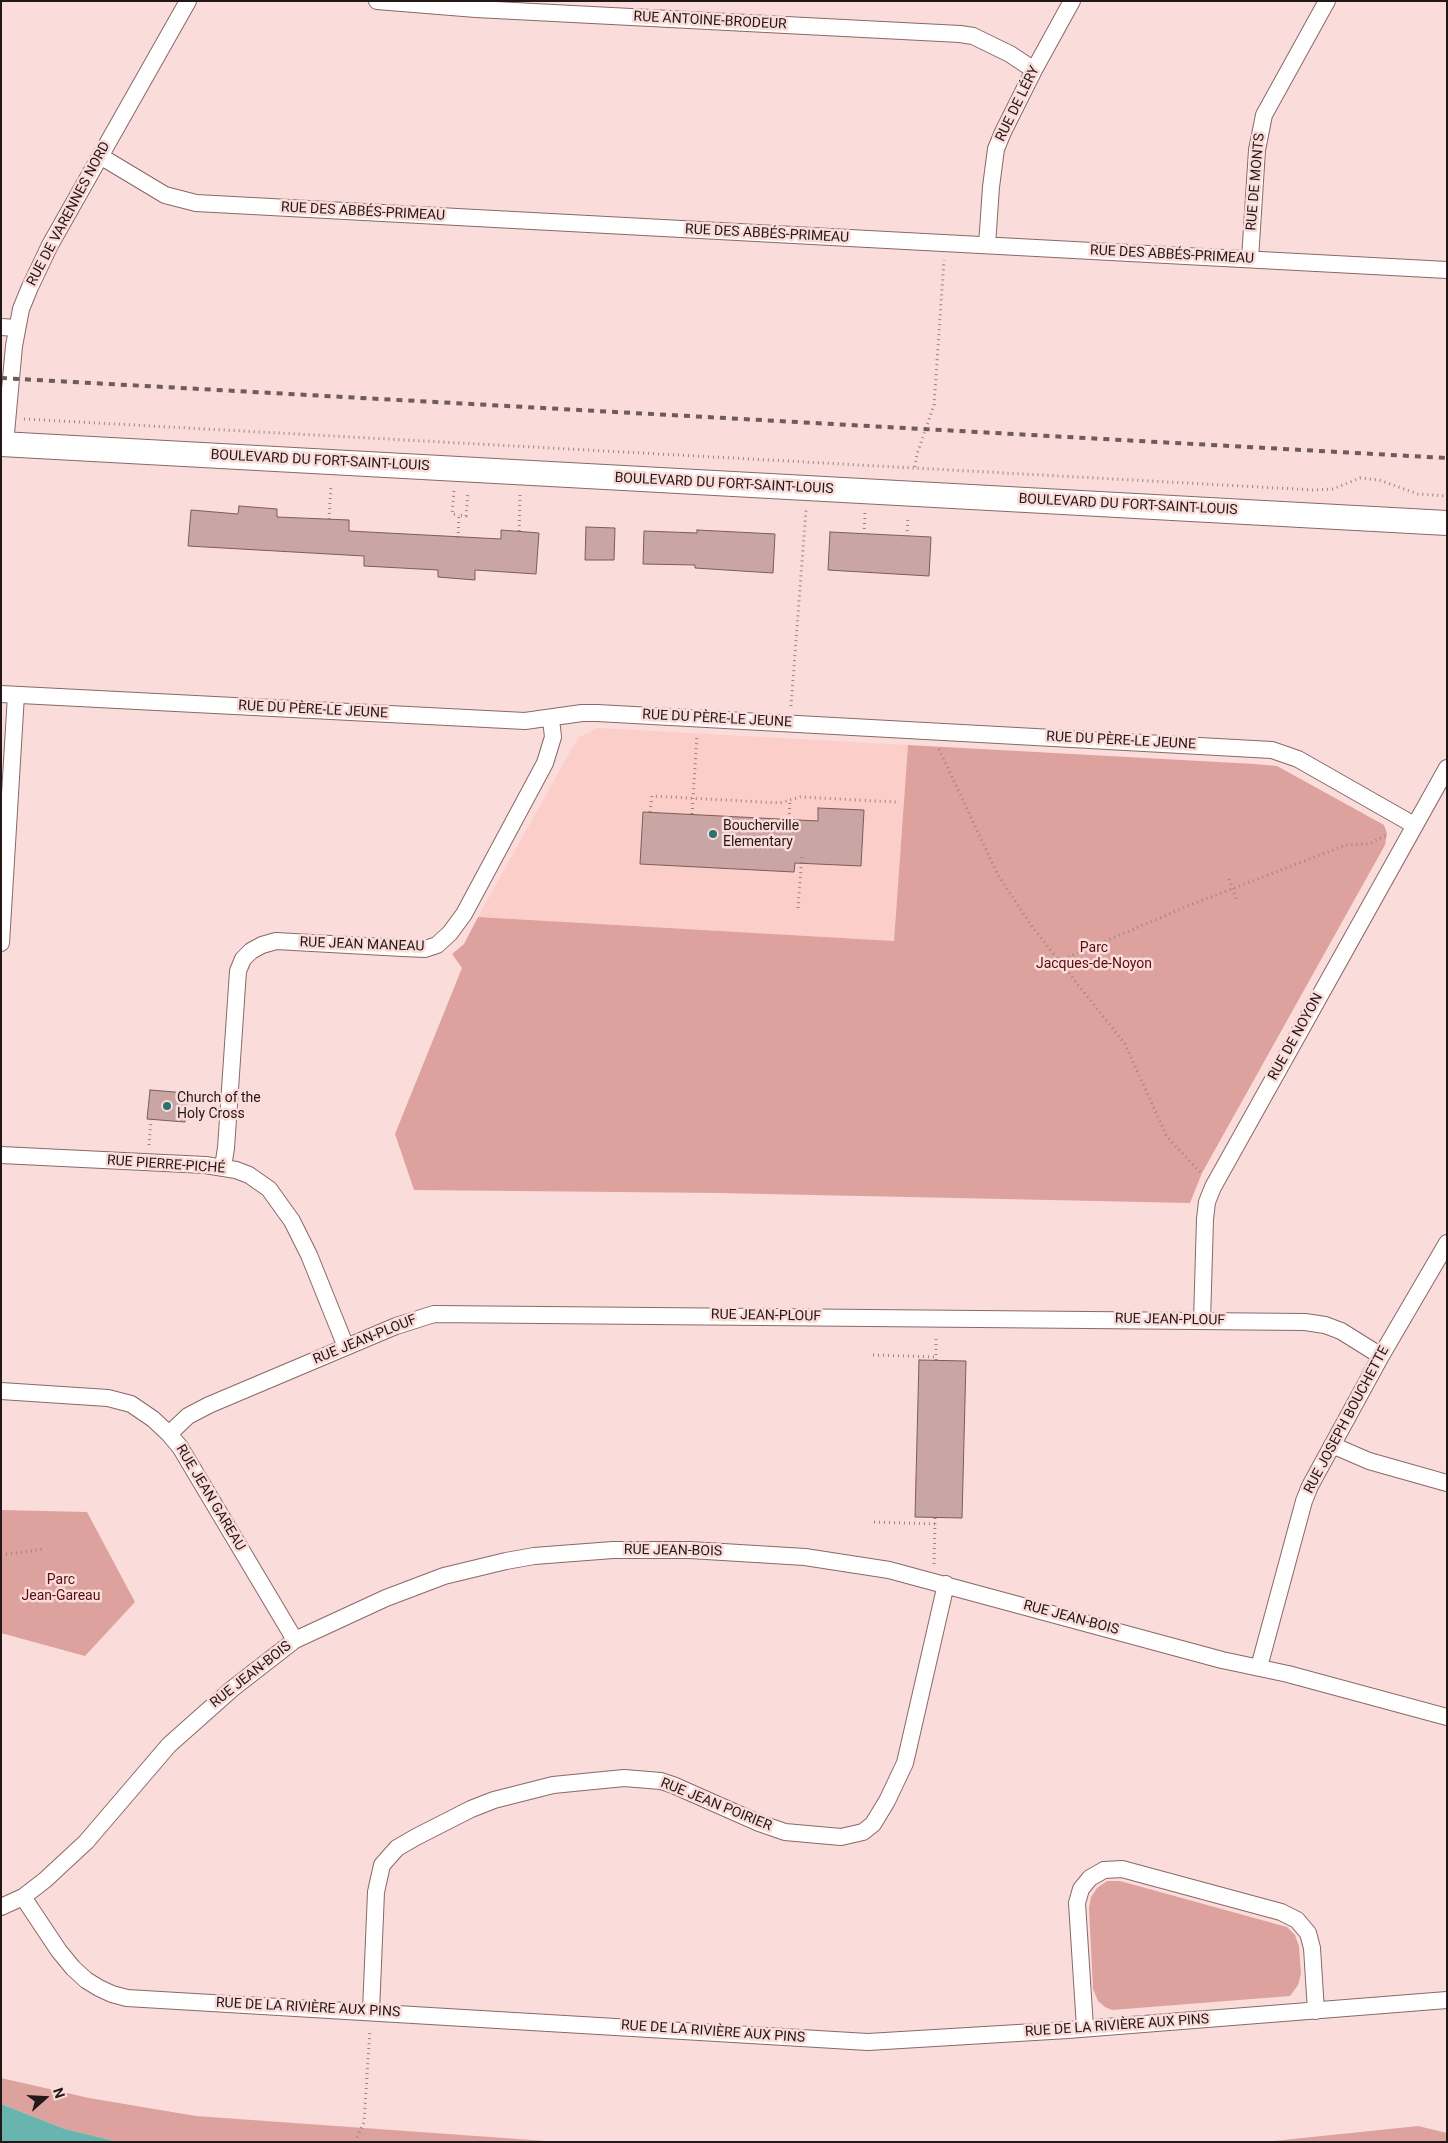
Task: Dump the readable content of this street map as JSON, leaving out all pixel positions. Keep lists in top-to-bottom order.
{
  "streets": {
    "street": [
      "RUE ANTOINE-BRODEUR",
      "RUE DE LÉRY",
      "RUE DE MONTS",
      "RUE DES ABBÉS-PRIMEAU",
      "RUE DE VARENNES NORD",
      "BOULEVARD DU FORT-SAINT-LOUIS",
      "RUE DU PÈRE-LE JEUNE",
      "RUE JEAN MANEAU",
      "RUE DE NOYON",
      "RUE PIERRE-PICHÉ",
      "RUE JEAN-PLOUF",
      "RUE JOSEPH BOUCHETTE",
      "RUE JEAN GAREAU",
      "RUE JEAN-BOIS",
      "RUE JEAN POIRIER",
      "RUE DE LA RIVIÈRE AUX PINS"
    ]
  },
  "crossings": [
    ["RUE ANTOINE-BRODEUR", "RUE DE LÉRY"],
    ["RUE DE LÉRY", "RUE DES ABBÉS-PRIMEAU"],
    ["RUE DE MONTS", "RUE DES ABBÉS-PRIMEAU"],
    ["RUE DES ABBÉS-PRIMEAU", "RUE DE VARENNES NORD"],
    ["RUE DE VARENNES NORD", "BOULEVARD DU FORT-SAINT-LOUIS"],
    ["RUE DU PÈRE-LE JEUNE", "RUE JEAN MANEAU"],
    ["RUE DU PÈRE-LE JEUNE", "RUE DE NOYON"],
    ["RUE JEAN MANEAU", "RUE PIERRE-PICHÉ"],
    ["RUE DE NOYON", "RUE JEAN-PLOUF"],
    ["RUE PIERRE-PICHÉ", "RUE JEAN-PLOUF"],
    ["RUE JEAN-PLOUF", "RUE JOSEPH BOUCHETTE"],
    ["RUE JEAN-PLOUF", "RUE JEAN GAREAU"],
    ["RUE JOSEPH BOUCHETTE", "RUE JEAN-BOIS"],
    ["RUE JEAN GAREAU", "RUE JEAN-BOIS"],
    ["RUE JEAN-BOIS", "RUE JEAN POIRIER"],
    ["RUE JEAN-BOIS", "RUE DE LA RIVIÈRE AUX PINS"],
    ["RUE JEAN POIRIER", "RUE DE LA RIVIÈRE AUX PINS"]
  ],
  "parks": ["Parc Jacques-de-Noyon", "Parc Jean-Gareau"],
  "places": ["Boucherville Elementary", "Church of the Holy Cross"],
  "north": "right"
}
